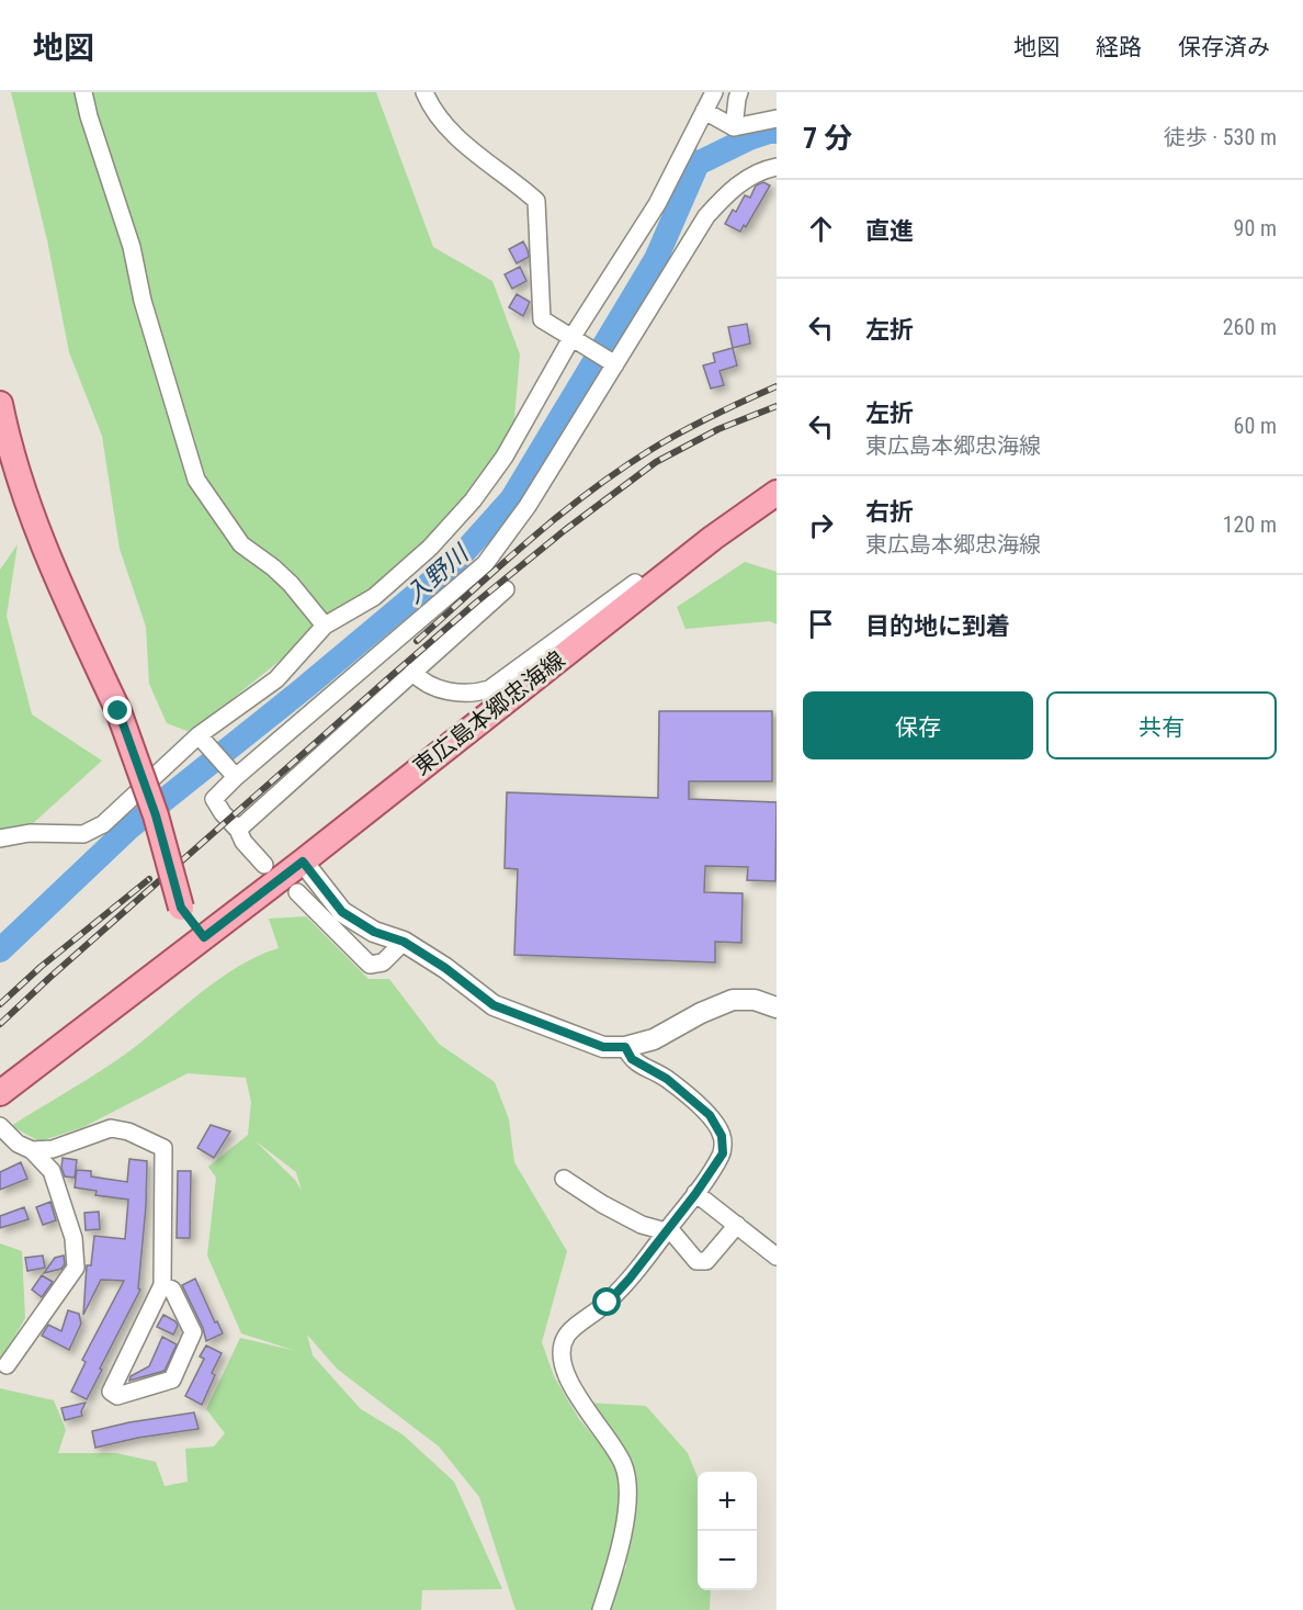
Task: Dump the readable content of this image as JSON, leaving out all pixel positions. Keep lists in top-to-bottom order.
{
  "streets": {
    "main road": ["東広島本郷忠海線"]
  },
  "water": ["入野川"],
  "page": {
    "header": "地図",
    "nav": ["地図", "経路", "保存済み"],
    "heading": ["7 分", "徒歩 · 530 m"],
    "list": [
      ["直進", "90 m"],
      ["左折", "260 m"],
      ["左折", "東広島本郷忠海線", "60 m"],
      ["右折", "東広島本郷忠海線", "120 m"],
      "目的地に到着"
    ],
    "buttons": ["保存", "共有"],
    "map_buttons": ["+", "−"]
  }
}
